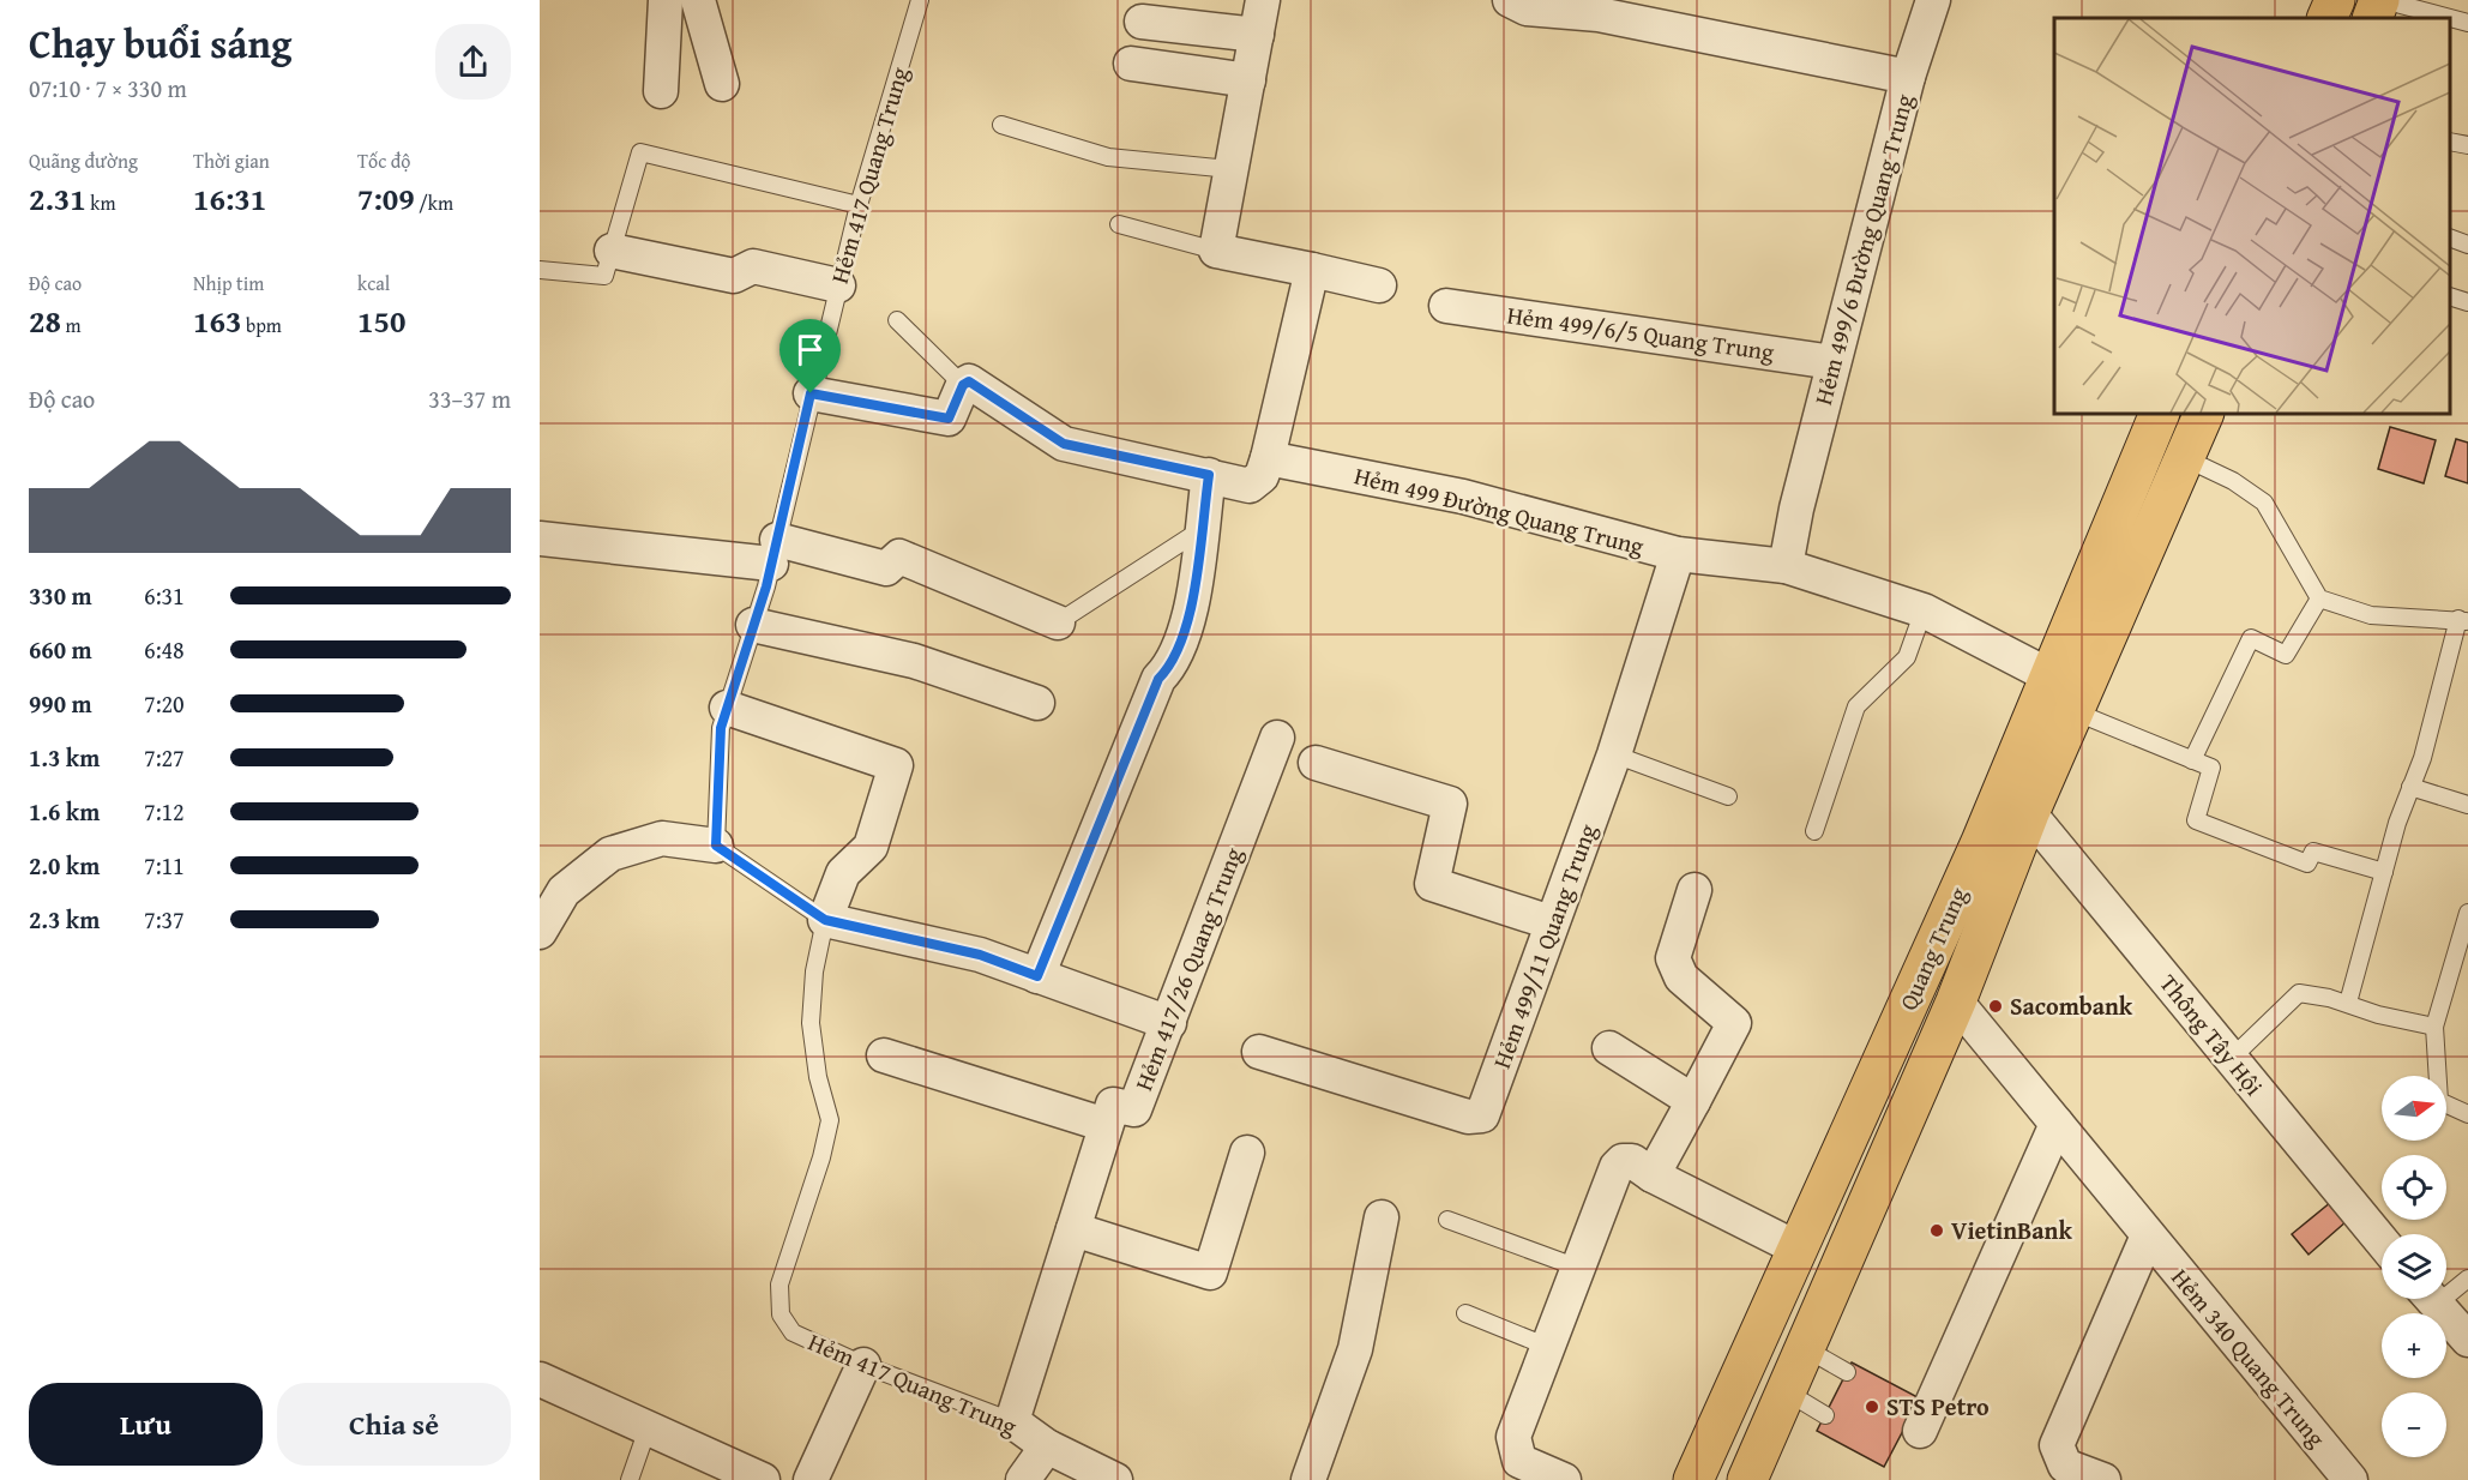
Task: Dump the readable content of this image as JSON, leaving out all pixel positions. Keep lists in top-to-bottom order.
{
  "streets": {
    "main road": ["Quang Trung"],
    "street": [
      "Hẻm 417 Quang Trung",
      "Hẻm 499/6 Đường Quang Trung",
      "Hẻm 499/6/5 Quang Trung",
      "Hẻm 499 Đường Quang Trung",
      "Hẻm 499/11 Quang Trung",
      "Hẻm 417/26 Quang Trung",
      "Thông Tây Hội",
      "Hẻm 340 Quang Trung"
    ]
  },
  "crossings": [
    ["Hẻm 499/6 Đường Quang Trung", "Hẻm 499/6/5 Quang Trung"],
    ["Hẻm 499/6 Đường Quang Trung", "Hẻm 499 Đường Quang Trung"],
    ["Hẻm 499 Đường Quang Trung", "Hẻm 499/11 Quang Trung"],
    ["Hẻm 499 Đường Quang Trung", "Quang Trung"],
    ["Quang Trung", "Thông Tây Hội"],
    ["Quang Trung", "Hẻm 340 Quang Trung"]
  ],
  "places": ["Sacombank", "VietinBank", "STS Petro"],
  "north": "right",
  "page": {
    "heading": ["Chạy buổi sáng", "07:10 · 7 × 330 m"],
    "stats": [
      ["Quãng đường", "2.31 km"],
      ["Thời gian", "16:31"],
      ["Tốc độ", "7:09 /km"],
      ["Độ cao", "28 m"],
      ["Nhịp tim", "163 bpm"],
      ["kcal", "150"]
    ],
    "chart": ["Độ cao", "33–37 m"],
    "list": [
      {
        "name": "330 m",
        "note": "6:31"
      },
      {
        "name": "660 m",
        "note": "6:48"
      },
      {
        "name": "990 m",
        "note": "7:20"
      },
      {
        "name": "1.3 km",
        "note": "7:27"
      },
      {
        "name": "1.6 km",
        "note": "7:12"
      },
      {
        "name": "2.0 km",
        "note": "7:11"
      },
      {
        "name": "2.3 km",
        "note": "7:37"
      }
    ],
    "map_buttons": ["+", "−"],
    "buttons": ["Lưu", "Chia sẻ"]
  }
}
